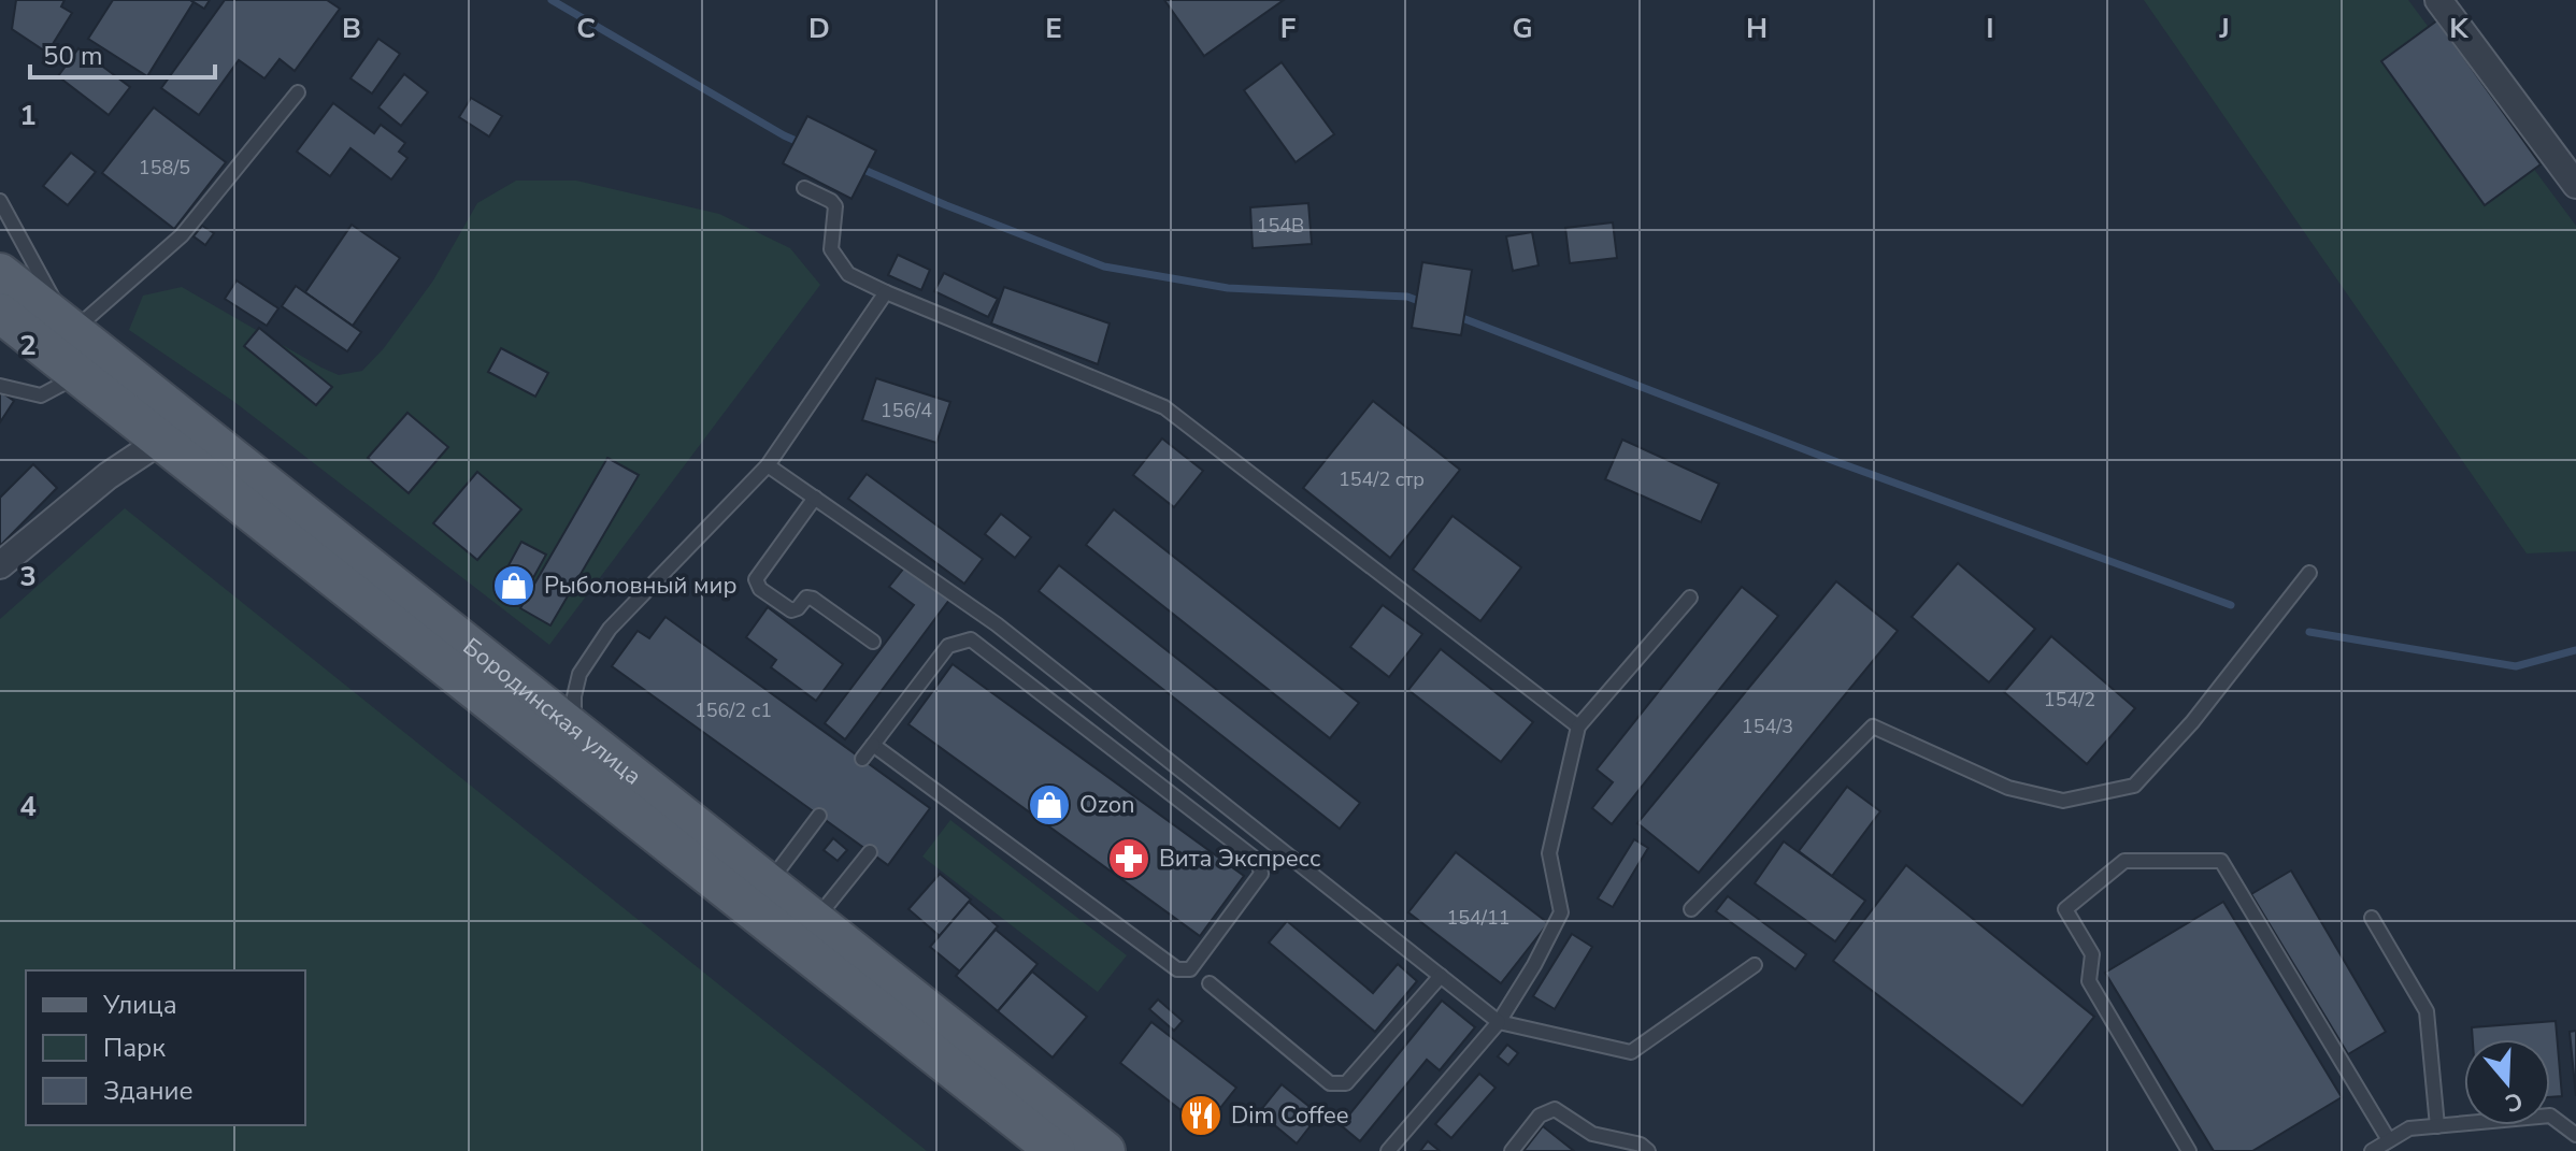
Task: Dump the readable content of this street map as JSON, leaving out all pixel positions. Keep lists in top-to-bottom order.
{
  "streets": {
    "main road": ["Бородинская улица"]
  },
  "places": {
    "shop": ["Рыболовный мир", "Ozon"],
    "pharmacy": ["Вита Экспресс"],
    "restaurant": ["Dim Coffee"]
  },
  "house_numbers": [
    "158/5",
    "154В",
    "156/4",
    "154/2 стр",
    "154/2",
    "156/2 с1",
    "154/3",
    "154/11"
  ],
  "legend": ["Улица", "Парк", "Здание"],
  "scale_bar": "50 m",
  "north": "bottom",
  "grid": {
    "columns": [
      "B",
      "C",
      "D",
      "E",
      "F",
      "G",
      "H",
      "I",
      "J",
      "K"
    ],
    "rows": [
      "1",
      "2",
      "3",
      "4"
    ]
  }
}
